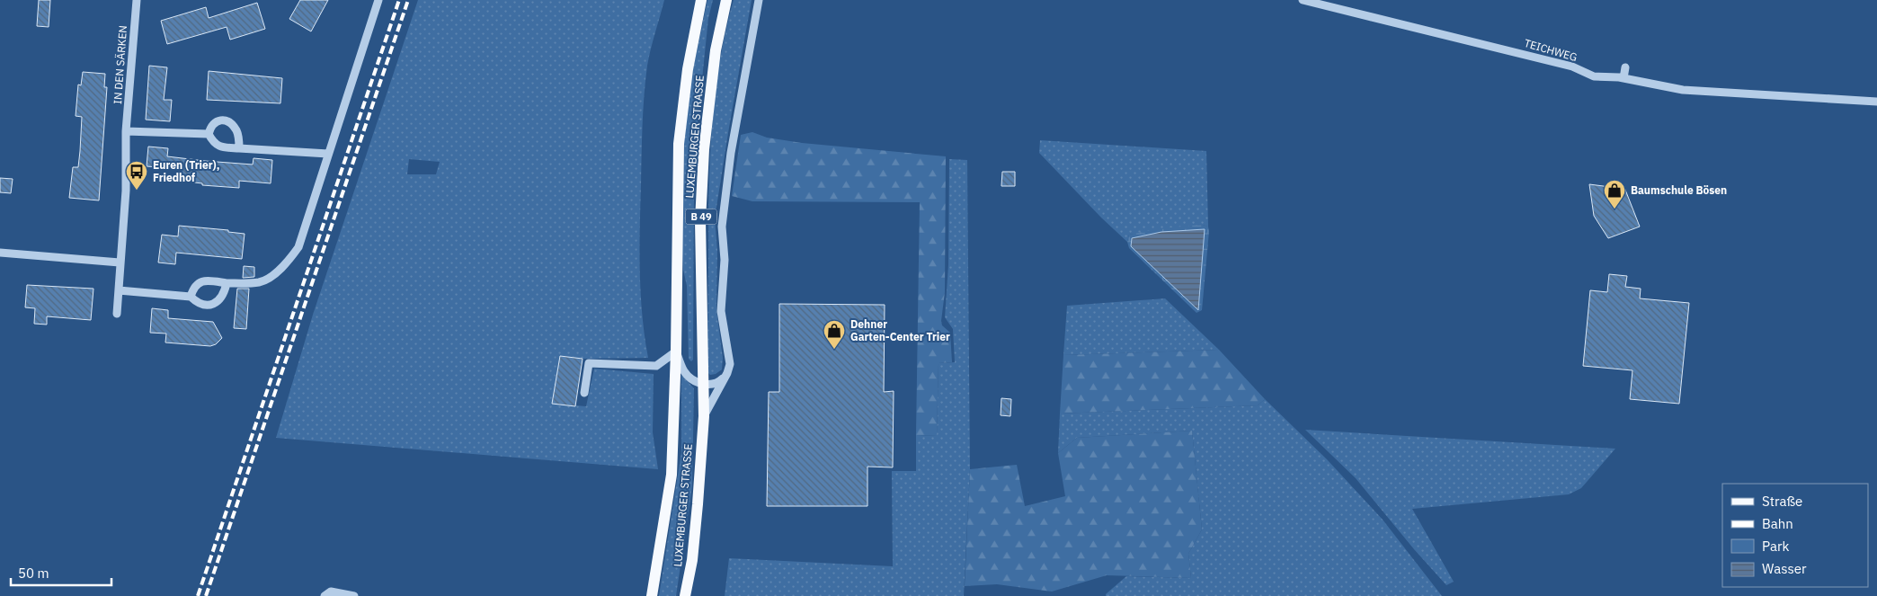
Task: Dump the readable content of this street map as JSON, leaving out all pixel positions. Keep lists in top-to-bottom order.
{
  "streets": {
    "main road": ["LUXEMBURGER STRASSE", "B 49"],
    "street": ["TEICHWEG", "IN DEN SÄRKEN"]
  },
  "places": {
    "bus stop": ["Euren (Trier), Friedhof"],
    "shop": ["Baumschule Bösen", "Dehner Garten-Center Trier"]
  },
  "legend": [
    "Straße",
    "Bahn",
    "Park",
    "Wasser"
  ],
  "scale_bar": "50 m"
}
